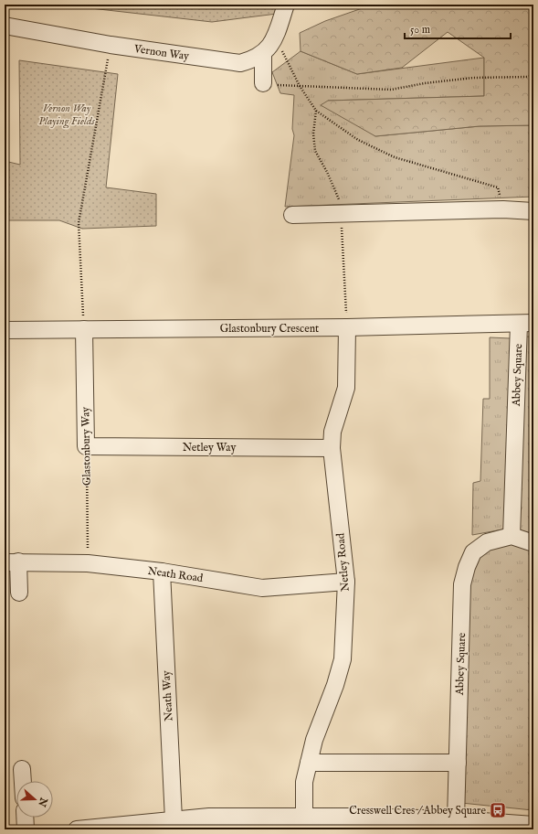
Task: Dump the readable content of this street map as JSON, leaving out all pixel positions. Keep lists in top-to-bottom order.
{
  "streets": {
    "street": [
      "Vernon Way",
      "Glastonbury Crescent",
      "Abbey Square",
      "Glastonbury Way",
      "Netley Way",
      "Netley Road",
      "Neath Road",
      "Neath Way"
    ]
  },
  "crossings": [
    ["Glastonbury Crescent", "Abbey Square"],
    ["Glastonbury Crescent", "Glastonbury Way"],
    ["Glastonbury Crescent", "Netley Road"],
    ["Glastonbury Way", "Netley Way"],
    ["Glastonbury Way", "Neath Road"],
    ["Netley Way", "Netley Road"],
    ["Netley Road", "Neath Road"],
    ["Neath Road", "Neath Way"]
  ],
  "parks": ["Vernon Way Playing Fields"],
  "places": {
    "bus stop": ["Cresswell Cres / Abbey Square"]
  },
  "scale_bar": "50 m",
  "north": "right"
}
